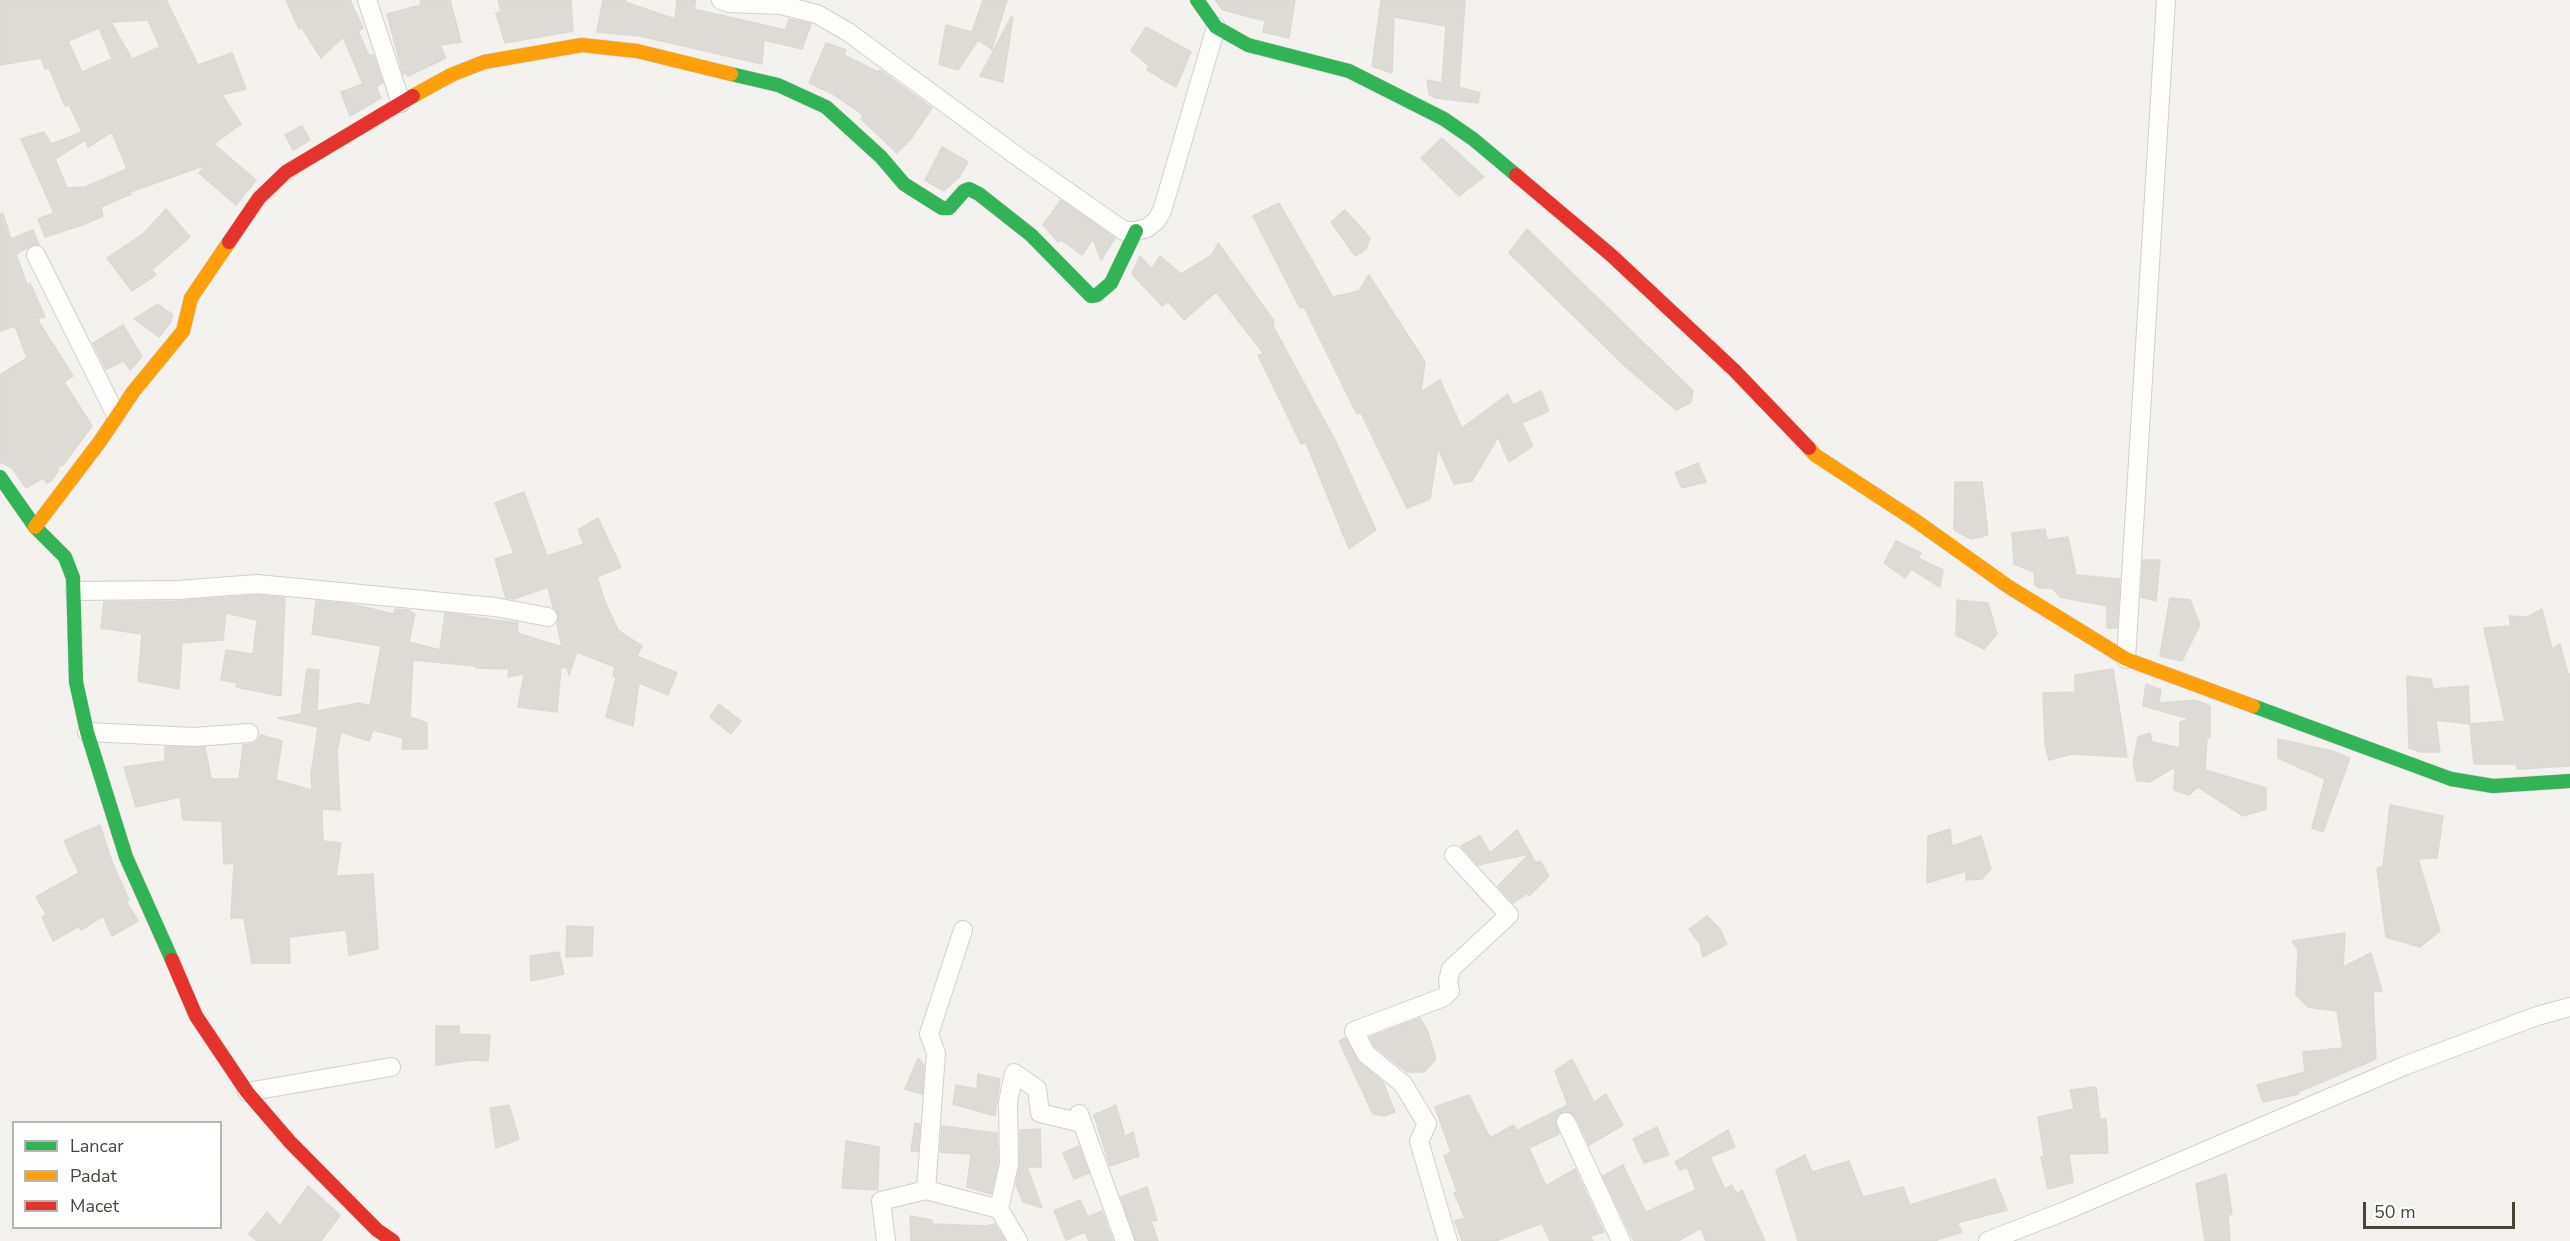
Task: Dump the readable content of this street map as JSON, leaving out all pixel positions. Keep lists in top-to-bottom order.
{
  "legend": ["Lancar", "Padat", "Macet"],
  "scale_bar": "50 m"
}
